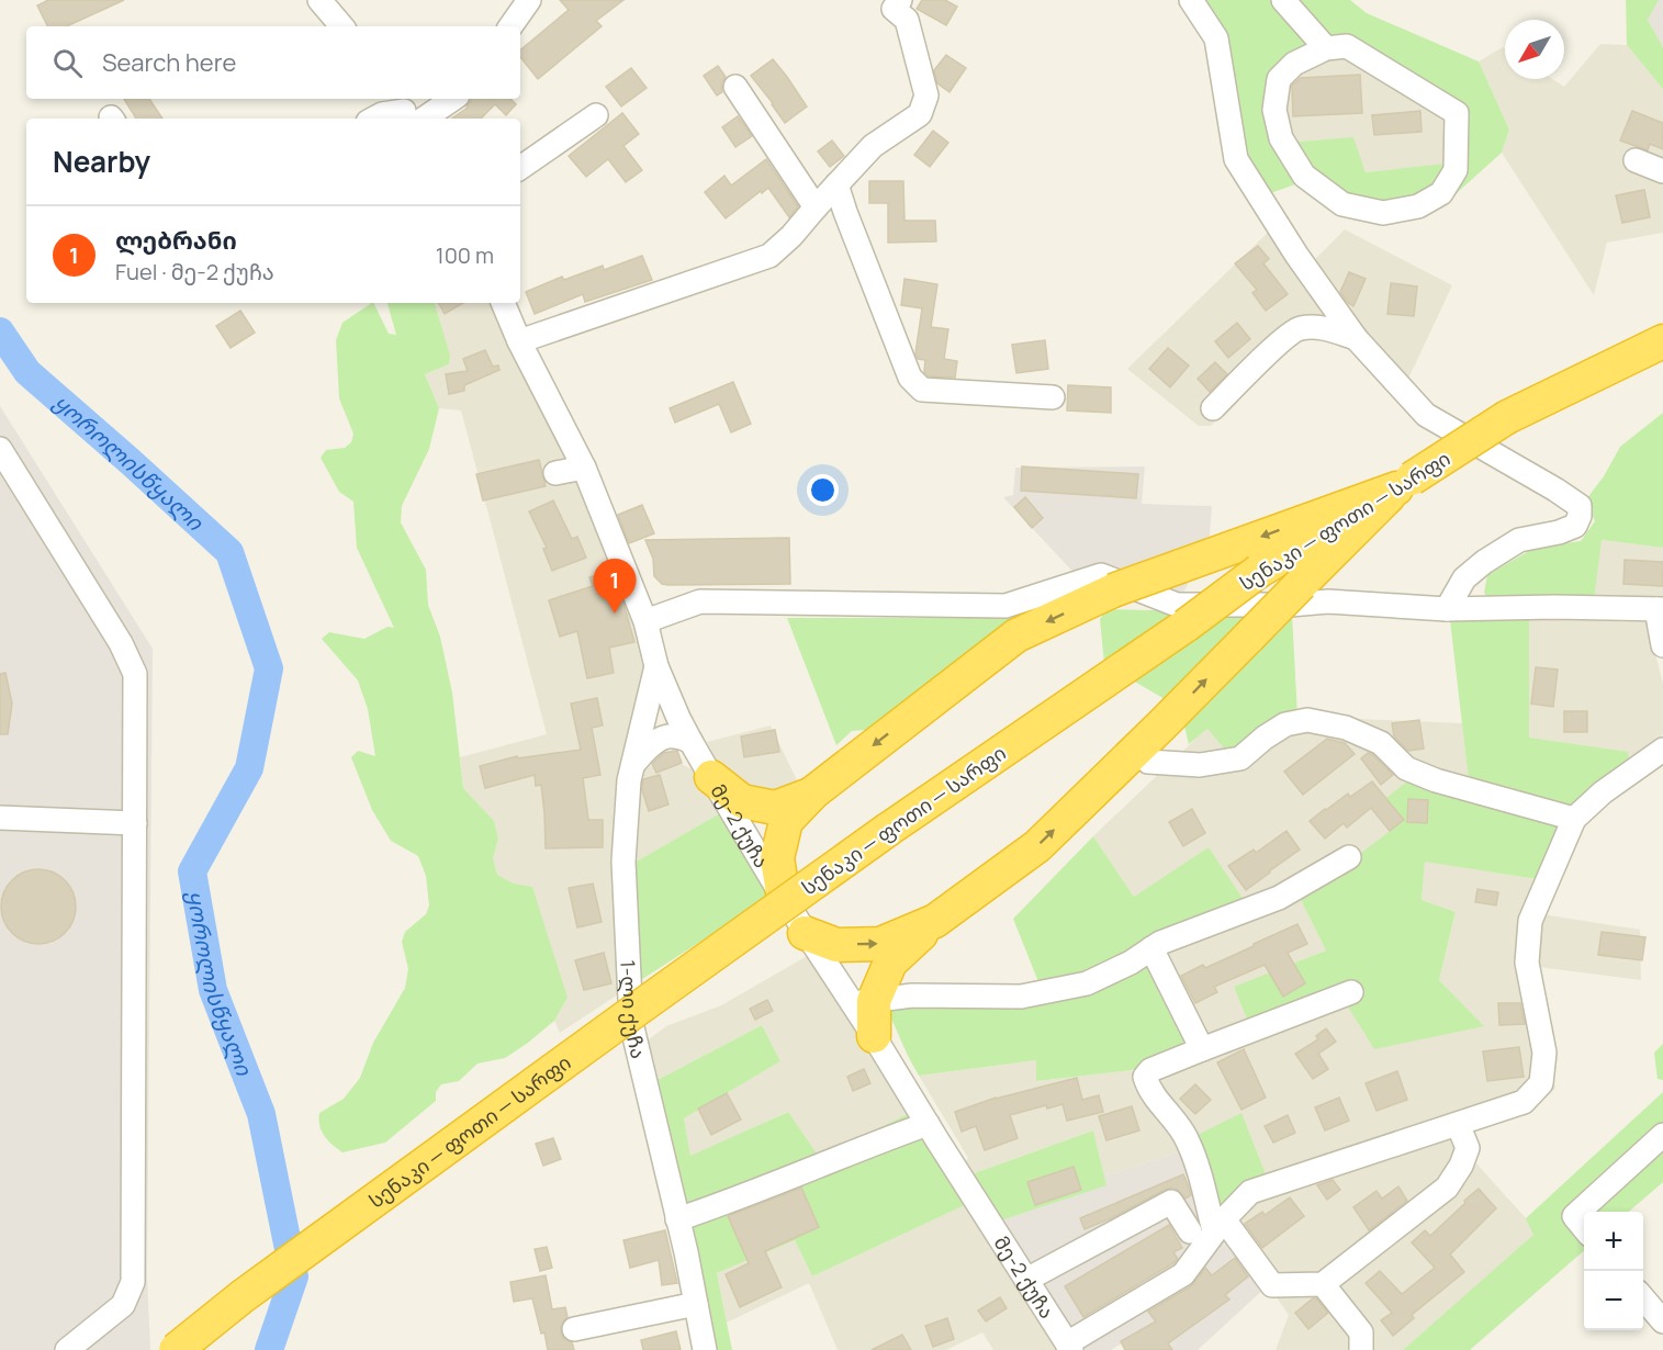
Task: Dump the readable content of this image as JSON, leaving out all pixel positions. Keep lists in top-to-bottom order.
{
  "streets": {
    "highway": ["სენაკი — ფოთი — სარფი"],
    "street": ["მე-2 ქუჩა", "1-ლი ქუჩა"]
  },
  "crossings": [
    ["მე-2 ქუჩა", "1-ლი ქუჩა"]
  ],
  "water": ["ყოროლისწყალი"],
  "north": "bottom left",
  "page": {
    "search": "Search here",
    "heading": "Nearby",
    "list": [
      {
        "mark": "1",
        "name": "ლებრანი",
        "note": "Fuel · მე-2 ქუჩა",
        "value": "100 m"
      }
    ],
    "pins": "1",
    "map_buttons": ["+", "−"]
  }
}
